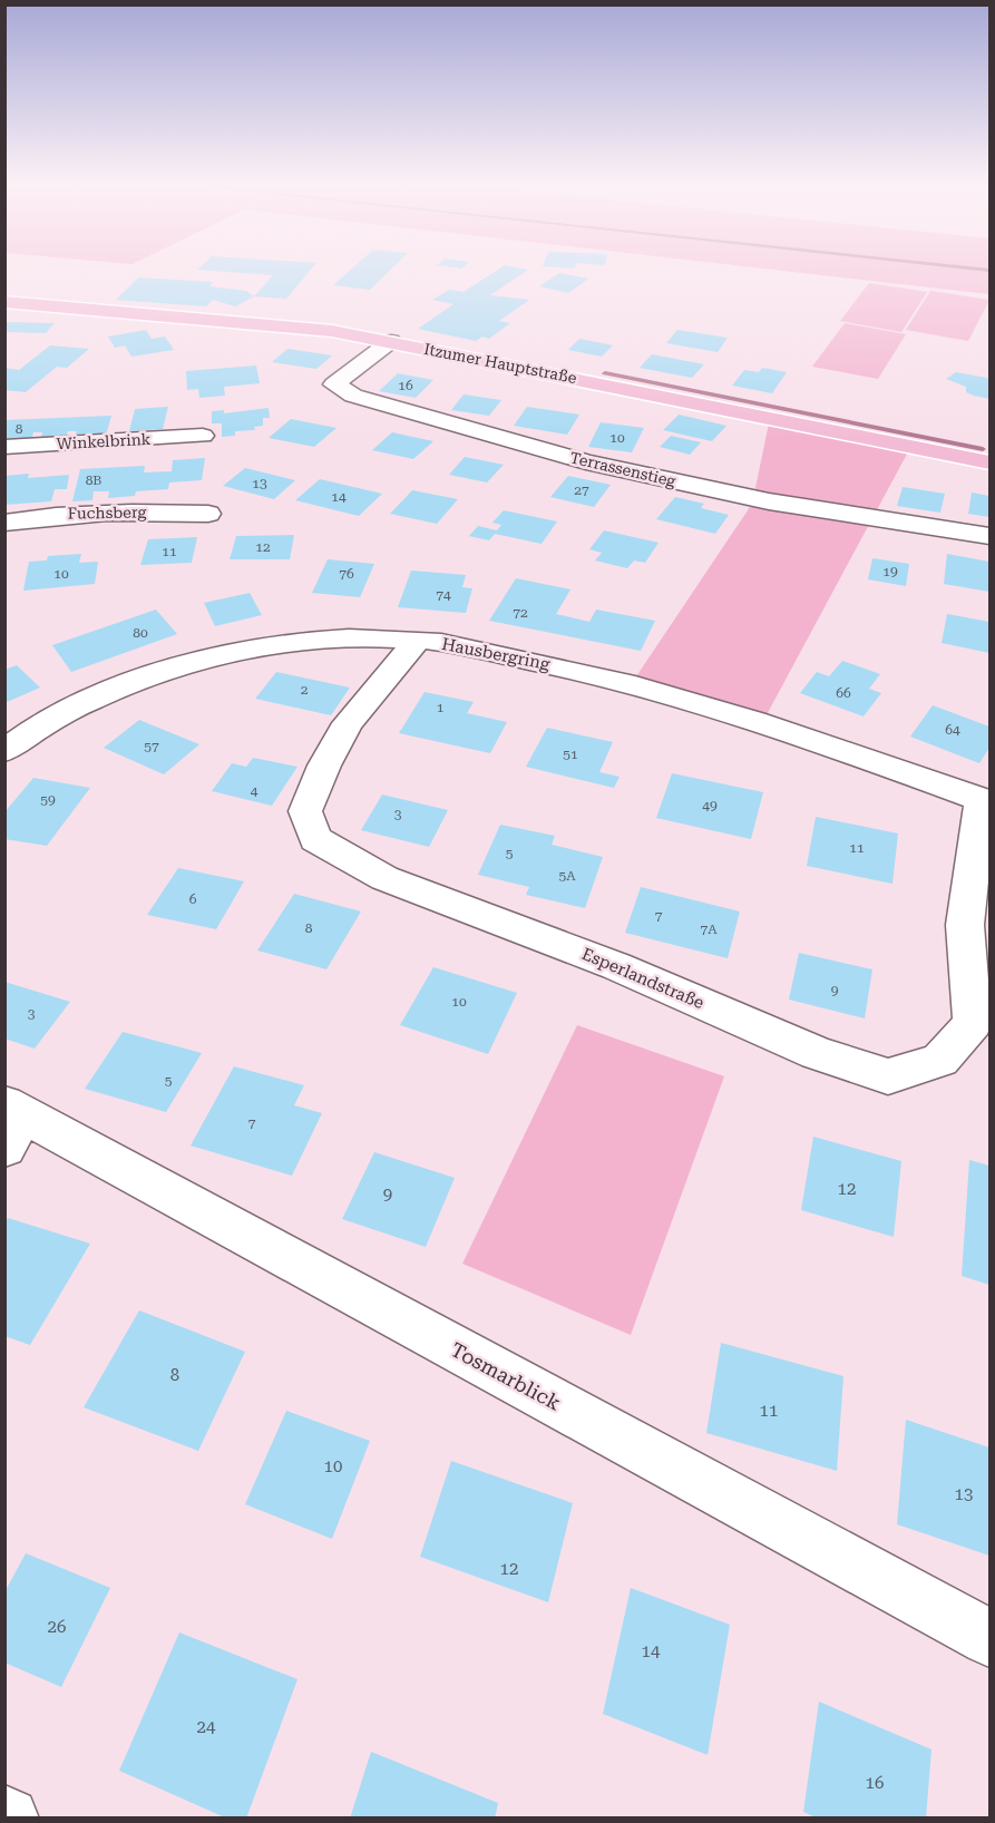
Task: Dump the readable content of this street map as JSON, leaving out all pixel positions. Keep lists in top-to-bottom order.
{
  "streets": {
    "main road": ["Itzumer Hauptstraße"],
    "street": [
      "Winkelbrink",
      "Terrassenstieg",
      "Fuchsberg",
      "Hausbergring",
      "Esperlandstraße",
      "Tosmarblick"
    ]
  },
  "crossings": [
    ["Itzumer Hauptstraße", "Terrassenstieg"],
    ["Hausbergring", "Esperlandstraße"]
  ],
  "house_numbers": [
    "16",
    "8",
    "10",
    "8B",
    "13",
    "27",
    "14",
    "12",
    "11",
    "19",
    "10",
    "76",
    "74",
    "72",
    "80",
    "2",
    "66",
    "1",
    "64",
    "57",
    "51",
    "4",
    "59",
    "49",
    "3",
    "11",
    "5",
    "5A",
    "6",
    "7",
    "8",
    "7A",
    "9",
    "10",
    "3",
    "5",
    "7",
    "12",
    "9",
    "8",
    "11",
    "10",
    "13",
    "12",
    "26",
    "14",
    "24",
    "16"
  ]
}
